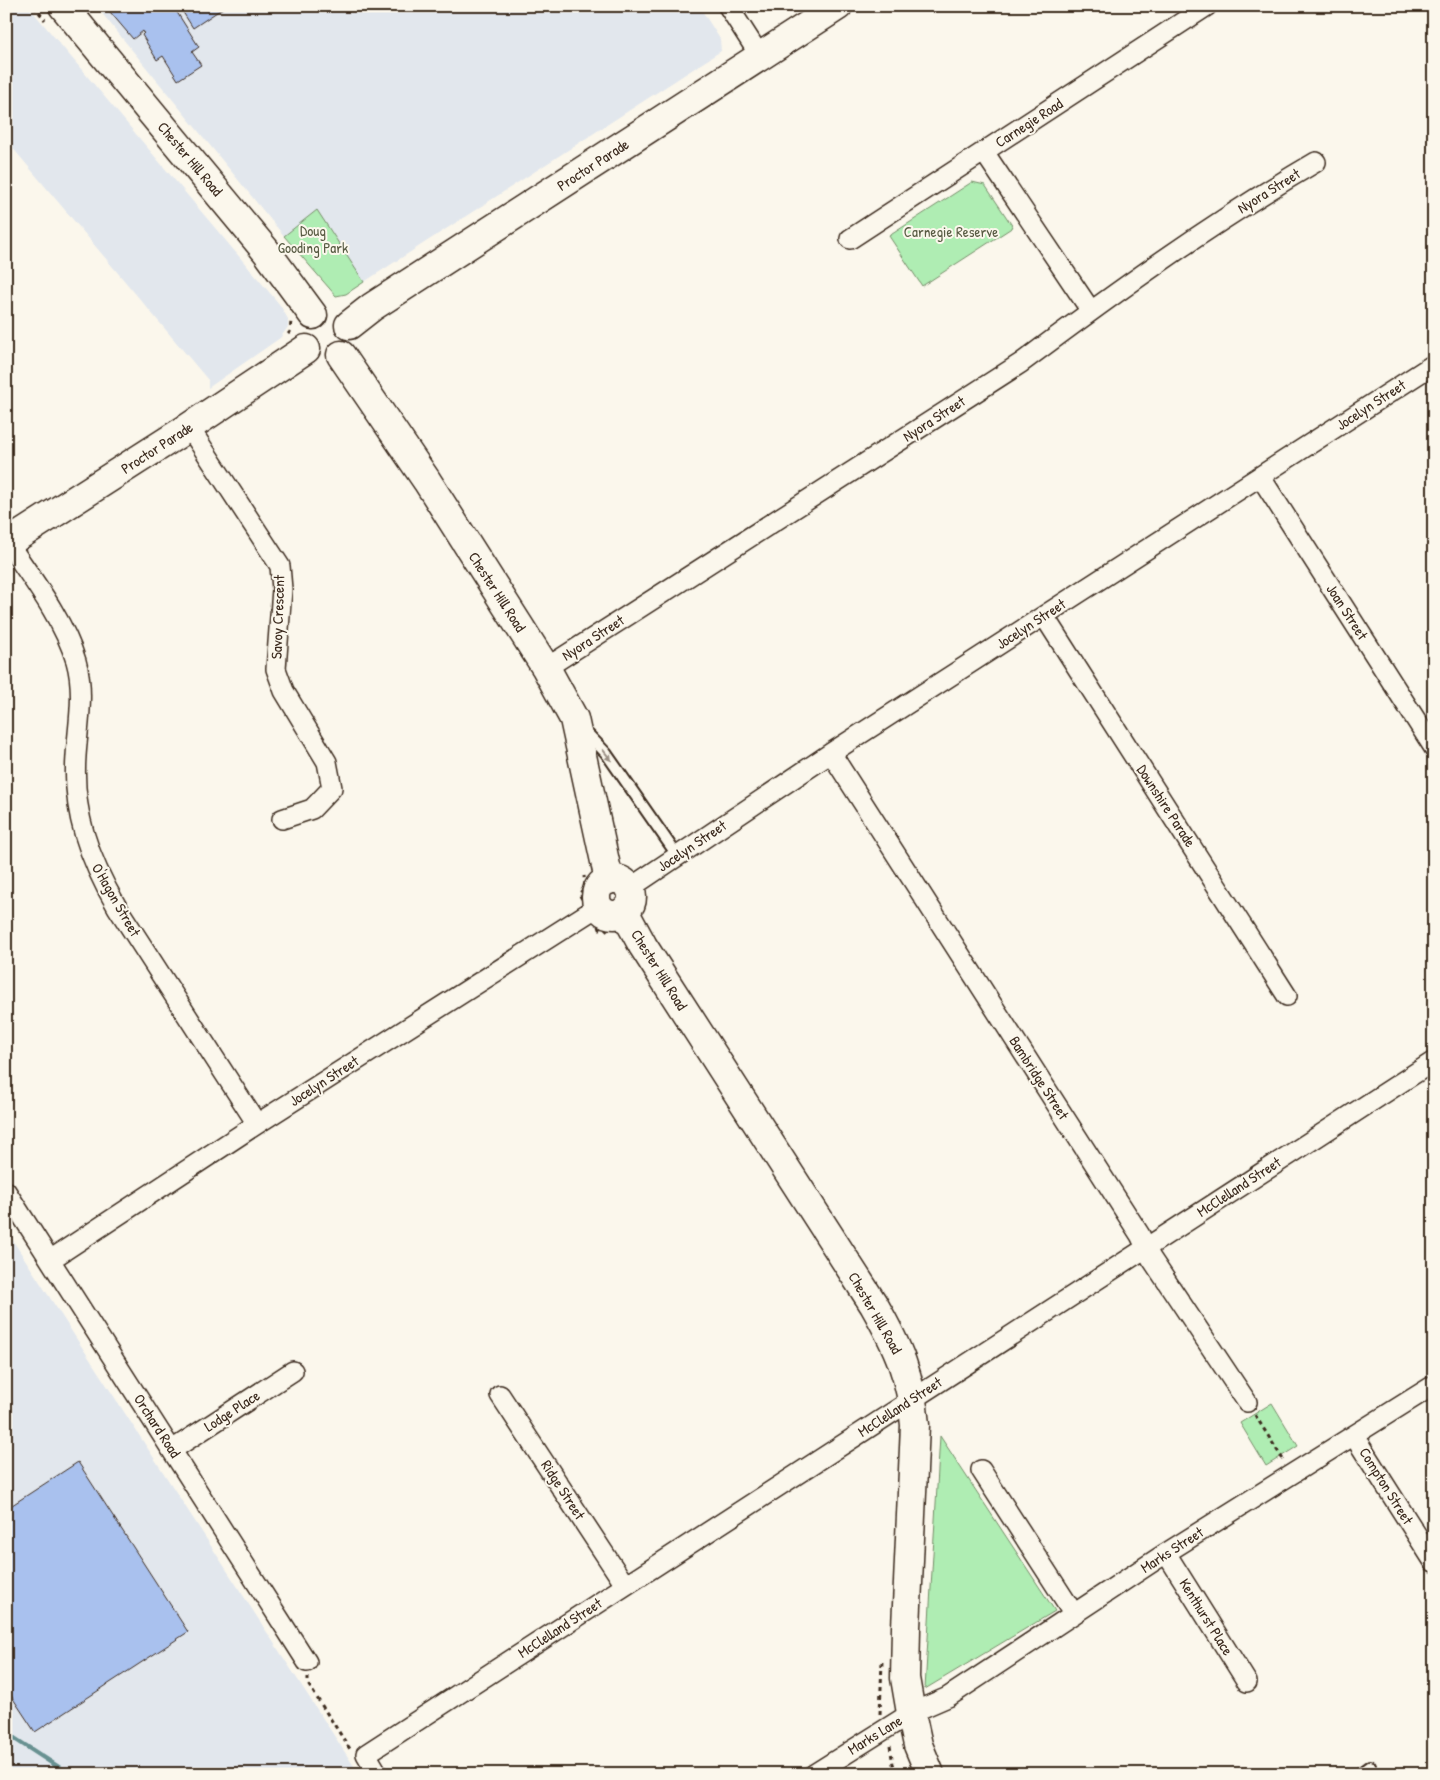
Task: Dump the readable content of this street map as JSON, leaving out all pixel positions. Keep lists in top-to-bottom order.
{
  "streets": {
    "street": [
      "Carnegie Road",
      "Chester Hill Road",
      "Proctor Parade",
      "Nyora Street",
      "Jocelyn Street",
      "Joan Street",
      "Savoy Crescent",
      "Downshire Parade",
      "O'Hagon Street",
      "Bambridge Street",
      "McClelland Street",
      "Lodge Place",
      "Orchard Road",
      "Compton Street",
      "Ridge Street",
      "Marks Street",
      "Kenthurst Place",
      "Marks Lane"
    ]
  },
  "crossings": [
    ["Chester Hill Road", "Proctor Parade"],
    ["Chester Hill Road", "Nyora Street"],
    ["Chester Hill Road", "Jocelyn Street"],
    ["Chester Hill Road", "McClelland Street"],
    ["Chester Hill Road", "Marks Street"],
    ["Chester Hill Road", "Marks Lane"],
    ["Proctor Parade", "Savoy Crescent"],
    ["Proctor Parade", "O'Hagon Street"],
    ["Jocelyn Street", "Joan Street"],
    ["Jocelyn Street", "Downshire Parade"],
    ["Jocelyn Street", "O'Hagon Street"],
    ["Jocelyn Street", "Bambridge Street"],
    ["Jocelyn Street", "Orchard Road"],
    ["Bambridge Street", "McClelland Street"],
    ["McClelland Street", "Ridge Street"],
    ["Lodge Place", "Orchard Road"],
    ["Compton Street", "Marks Street"],
    ["Marks Street", "Kenthurst Place"],
    ["Marks Street", "Marks Lane"]
  ],
  "parks": ["Doug Gooding Park", "Carnegie Reserve"]
}
